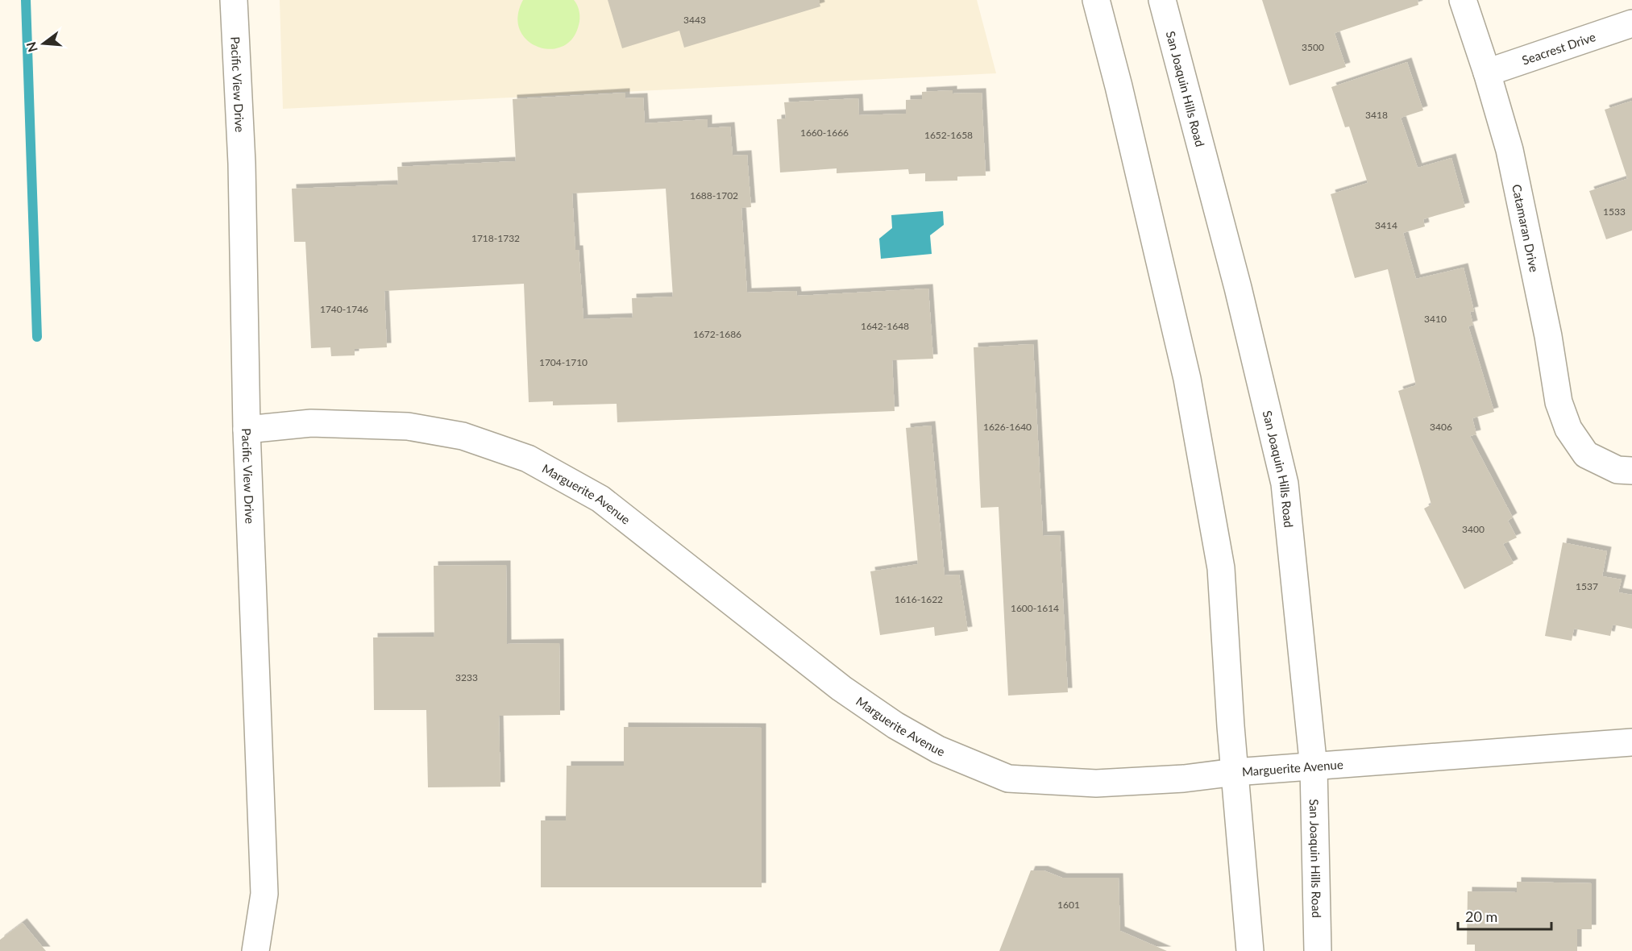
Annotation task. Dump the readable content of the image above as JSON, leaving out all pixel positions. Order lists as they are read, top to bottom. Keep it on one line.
{"streets":{"street":["Seacrest Drive","Pacific View Drive","San Joaquin Hills Road","Catamaran Drive","Marguerite Avenue"]},"crossings":[["Seacrest Drive","Catamaran Drive"],["Pacific View Drive","Marguerite Avenue"],["San Joaquin Hills Road","Marguerite Avenue"]],"house_numbers":["3443","3500","3418","1660-1666","1652-1658","1688-1702","1533","3414","1718-1732","1740-1746","3410","1642-1648","1672-1686","1704-1710","1626-1640","3406","3400","1537","1616-1622","1600-1614","3233","1601"],"scale_bar":"20 m","north":"left"}
